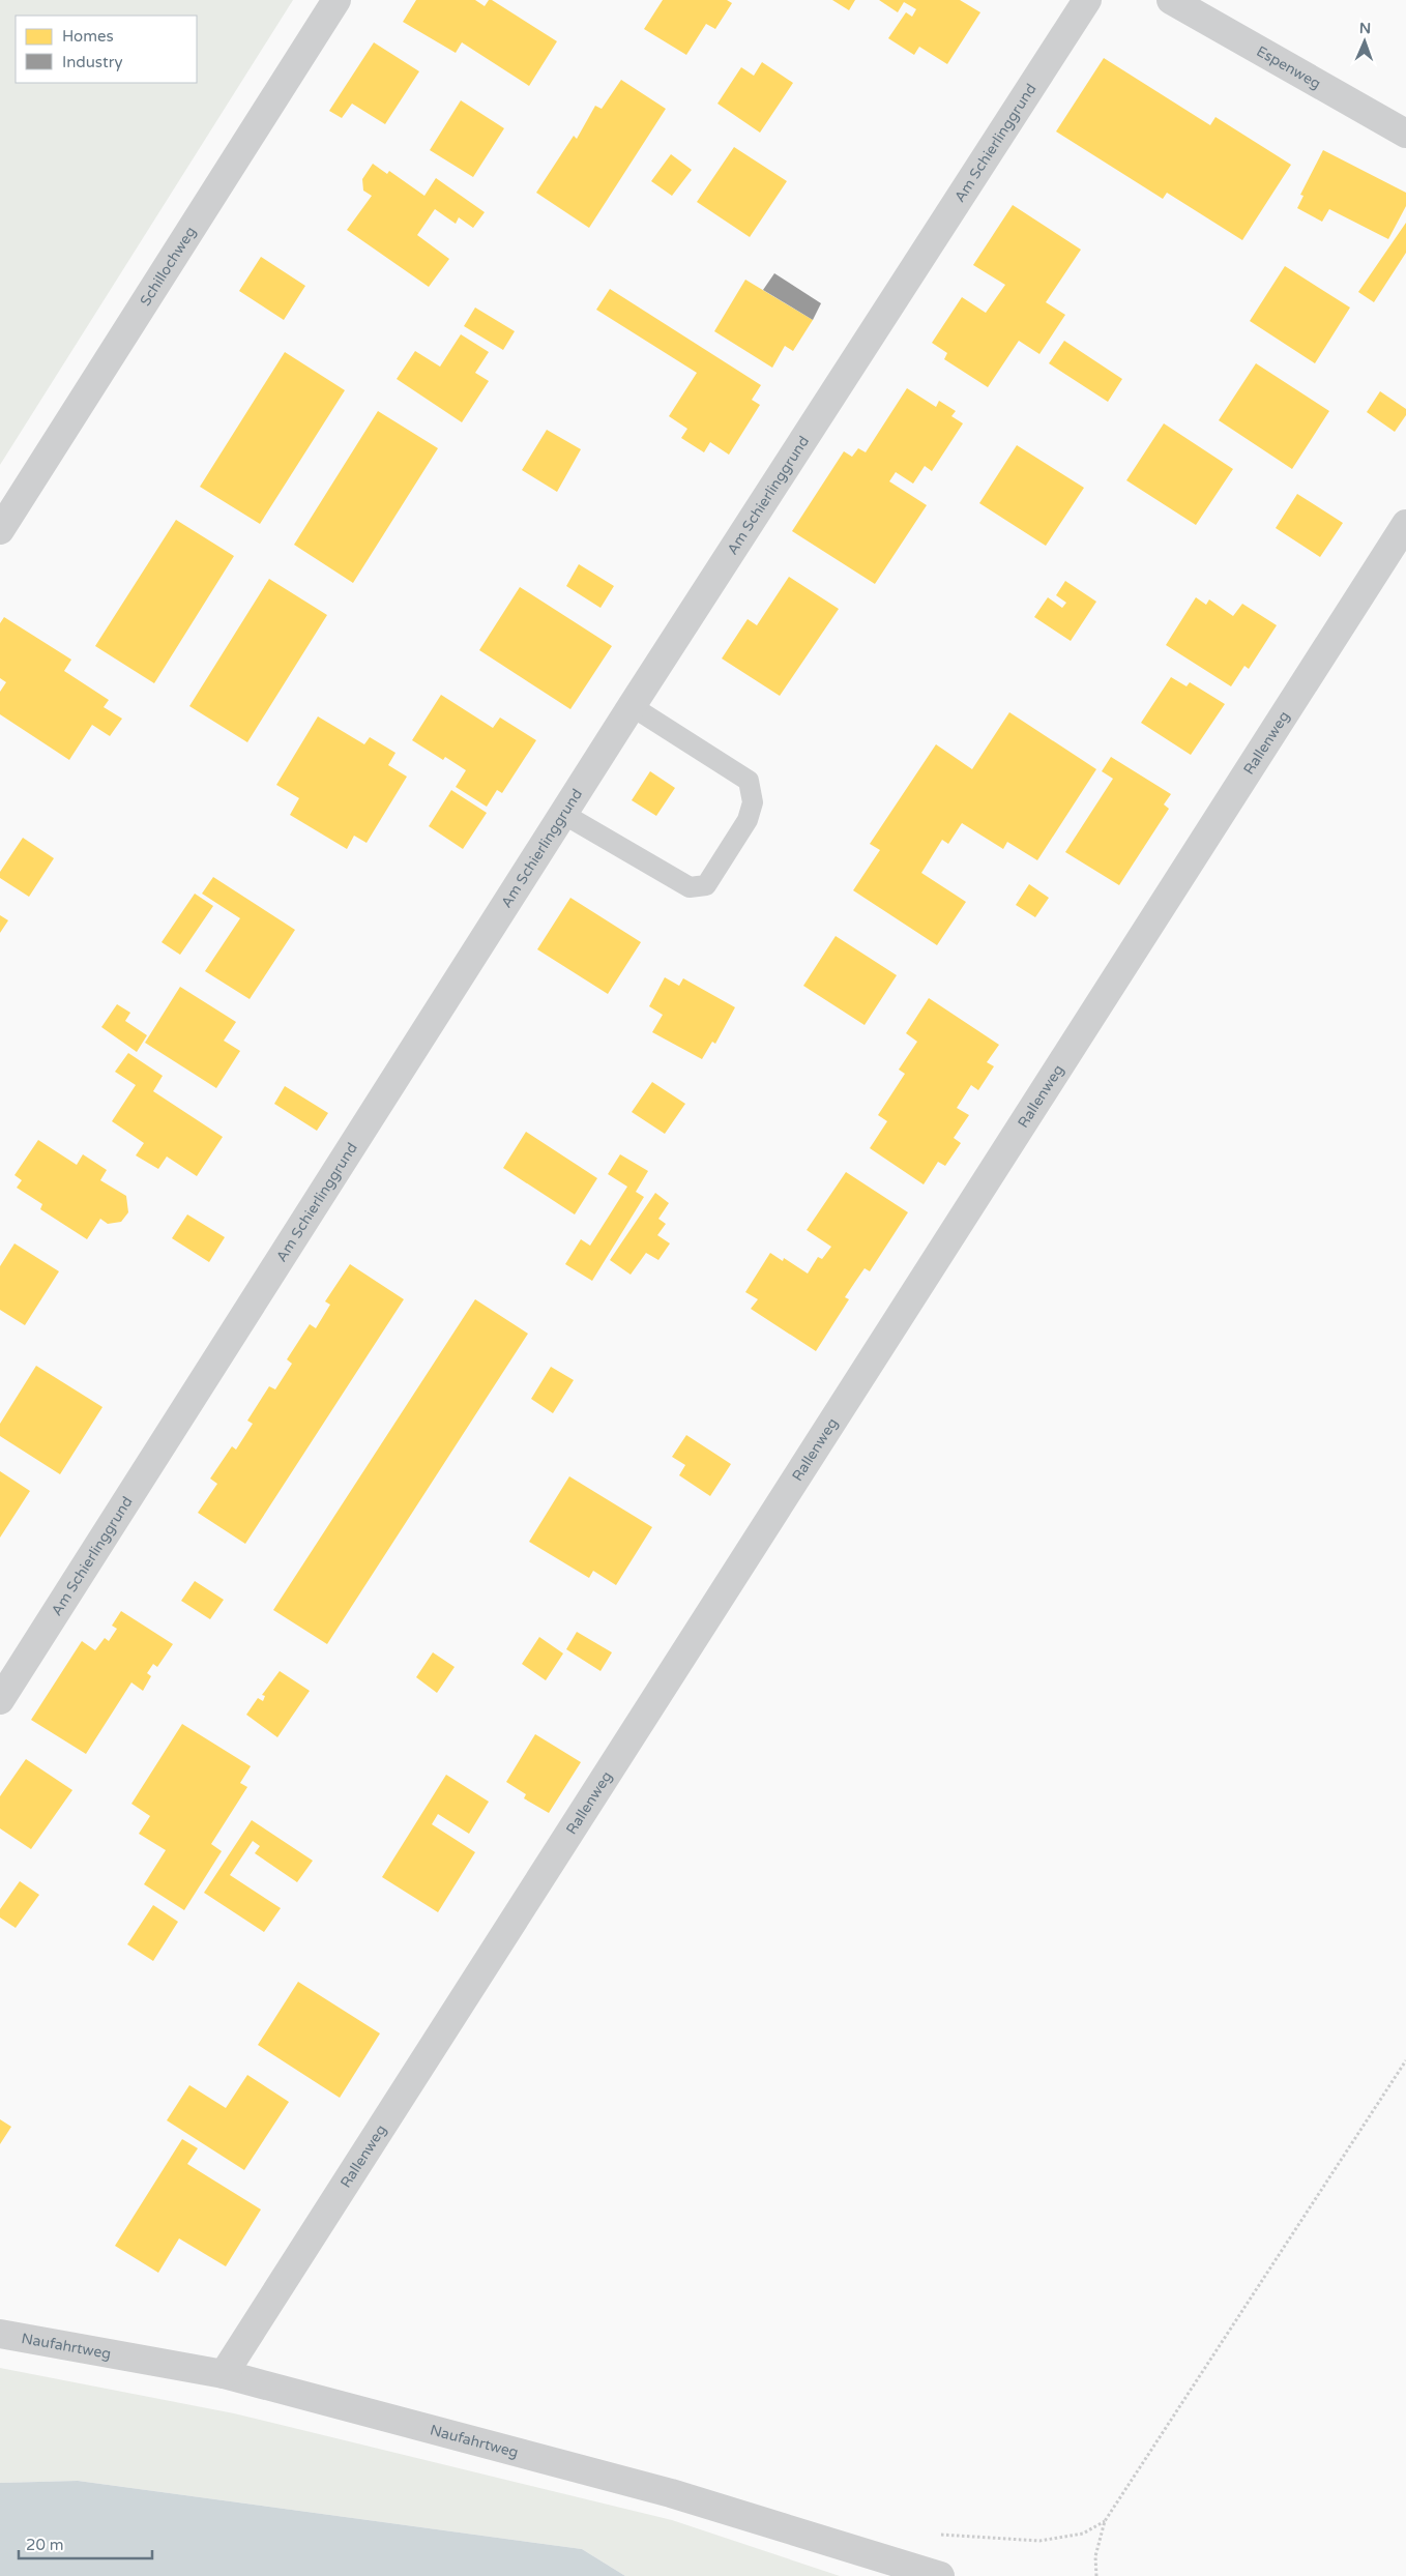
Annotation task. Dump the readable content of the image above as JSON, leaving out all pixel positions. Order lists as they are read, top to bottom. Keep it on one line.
{"streets":{"street":["Espenweg","Am Schierlinggrund","Schillochweg","Rallenweg","Naufahrtweg"]},"crossings":[["Rallenweg","Naufahrtweg"]],"legend":["Homes","Industry"],"scale_bar":"20 m","north":"top"}
